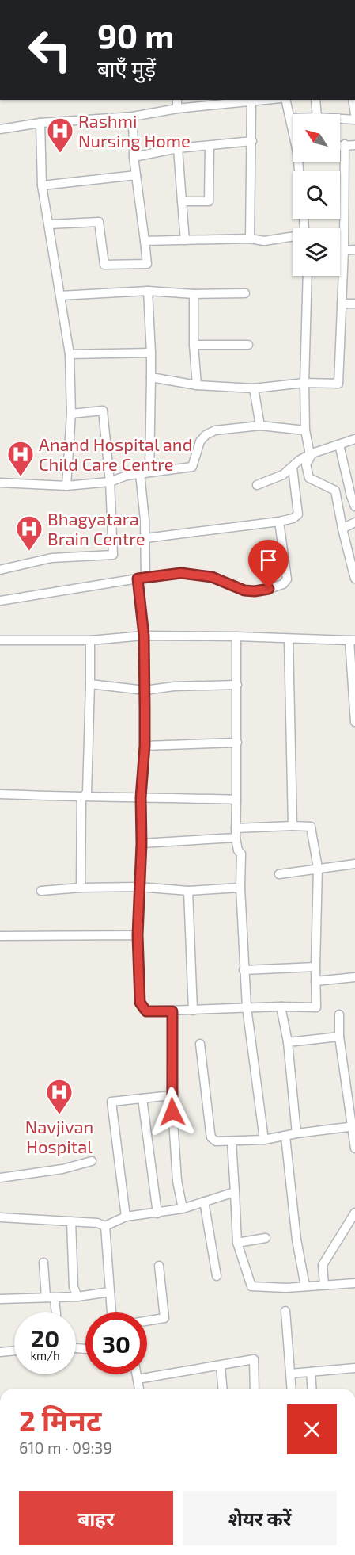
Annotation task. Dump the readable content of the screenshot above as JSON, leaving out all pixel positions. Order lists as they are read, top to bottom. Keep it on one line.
{"places":{"hospital":["Rashmi Nursing Home","Anand Hospital and Child Care Centre","Bhagyatara Brain Centre","Navjivan Hospital"]},"north":"top left","page":{"turn":["90 m","बाएँ मुड़ें"],"speed":"20 km/h","limit":"30","heading":["2 मिनट","610 m · 09:39"],"buttons":["बाहर","शेयर करें"]}}
